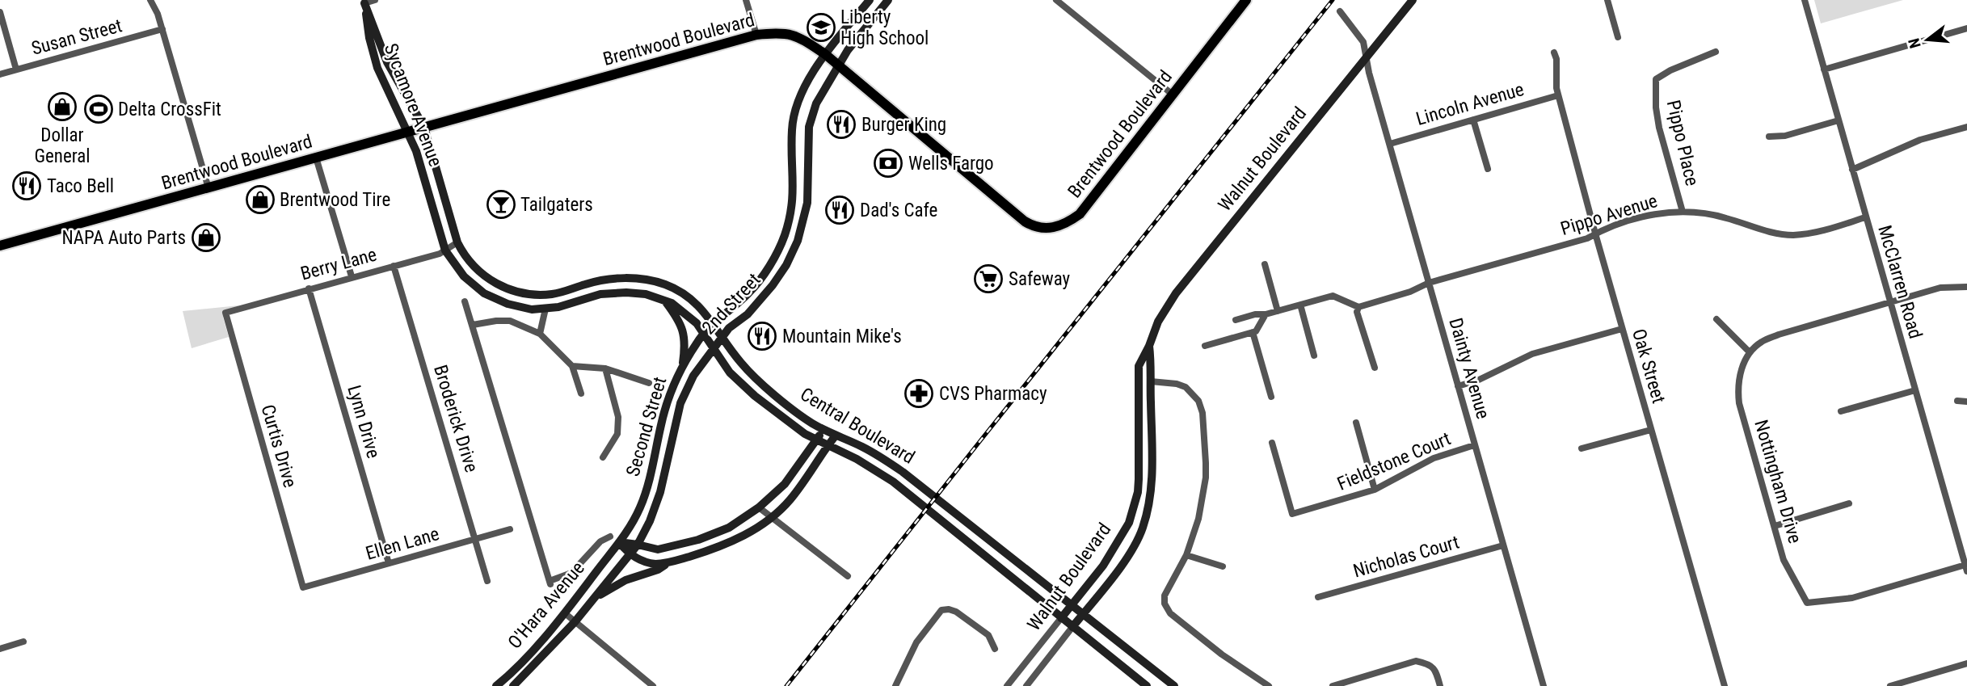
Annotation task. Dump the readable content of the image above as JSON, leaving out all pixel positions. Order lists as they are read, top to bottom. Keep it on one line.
{"streets":{"main road":["Brentwood Boulevard"],"street":["Susan Street","Lincoln Avenue","Sycamore Avenue","Pippo Place","Walnut Boulevard","Pippo Avenue","Berry Lane","McClarren Road","2nd Street","Oak Street","Dainty Avenue","Broderick Drive","Lynn Drive","Central Boulevard","Second Street","Curtis Drive","Fieldstone Court","Nottingham Drive","Ellen Lane","Nicholas Court","O'Hara Avenue"]},"crossings":[["Brentwood Boulevard","Sycamore Avenue"],["Brentwood Boulevard","2nd Street"],["Lincoln Avenue","Oak Street"],["Lincoln Avenue","Dainty Avenue"],["Sycamore Avenue","Berry Lane"],["Sycamore Avenue","Central Boulevard"],["Pippo Place","Pippo Avenue"],["Walnut Boulevard","Dainty Avenue"],["Walnut Boulevard","Central Boulevard"],["Pippo Avenue","McClarren Road"],["Pippo Avenue","Oak Street"],["Pippo Avenue","Dainty Avenue"],["Berry Lane","Broderick Drive"],["Berry Lane","Lynn Drive"],["Berry Lane","Central Boulevard"],["Berry Lane","Curtis Drive"],["McClarren Road","Nottingham Drive"],["2nd Street","Central Boulevard"],["2nd Street","Second Street"],["2nd Street","O'Hara Avenue"],["Dainty Avenue","Fieldstone Court"],["Dainty Avenue","Nicholas Court"],["Broderick Drive","Ellen Lane"],["Lynn Drive","Ellen Lane"],["Central Boulevard","Second Street"],["Second Street","O'Hara Avenue"],["Curtis Drive","Ellen Lane"]],"places":{"school or university":["Liberty High School"],"shop":["Dollar General","Brentwood Tire","NAPA Auto Parts"],"sports":["Delta CrossFit"],"restaurant":["Burger King","Taco Bell","Dad's Cafe","Mountain Mike's"],"bank":["Wells Fargo"],"bar":["Tailgaters"],"supermarket":["Safeway"],"pharmacy":["CVS Pharmacy"]},"north":"left"}
